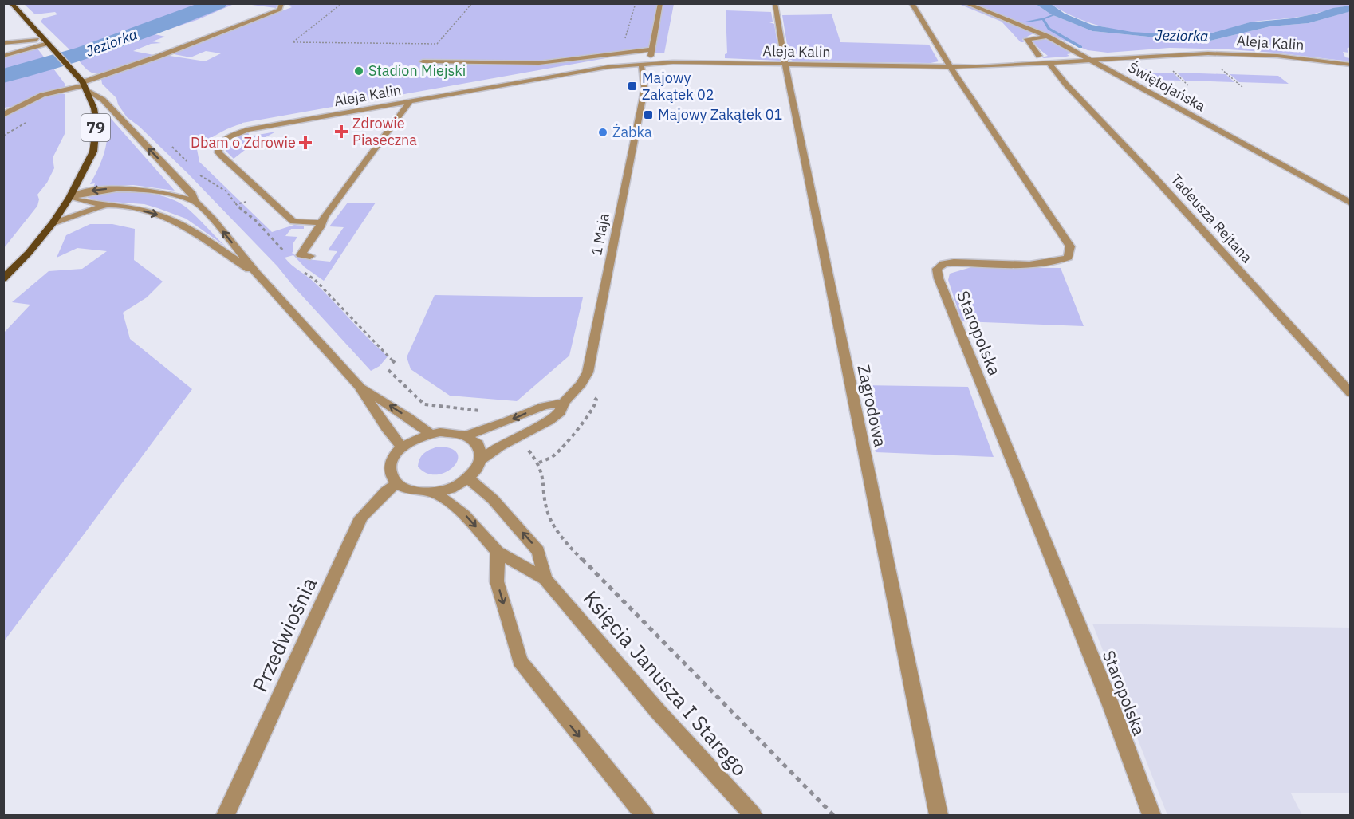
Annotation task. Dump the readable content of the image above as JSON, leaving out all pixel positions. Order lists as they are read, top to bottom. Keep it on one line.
{"streets":{"main road":["79"],"street":["Aleja Kalin","Świętojańska","Tadeusza Rejtana","1 Maja","Staropolska","Zagrodowa","Przedwiośnia","Księcia Janusza I Starego"]},"crossings":[["Aleja Kalin","Świętojańska"],["Aleja Kalin","Tadeusza Rejtana"],["Aleja Kalin","1 Maja"],["Aleja Kalin","Staropolska"],["Aleja Kalin","Zagrodowa"],["1 Maja","Przedwiośnia"],["1 Maja","Księcia Janusza I Starego"],["Przedwiośnia","Księcia Janusza I Starego"]],"water":["Jeziorka"],"places":{"other":["Stadion Miejski","Żabka"],"transit":["Majowy Zakątek 02","Majowy Zakątek 01"],"health":["Zdrowie Piaseczna","Dbam o Zdrowie"]}}
